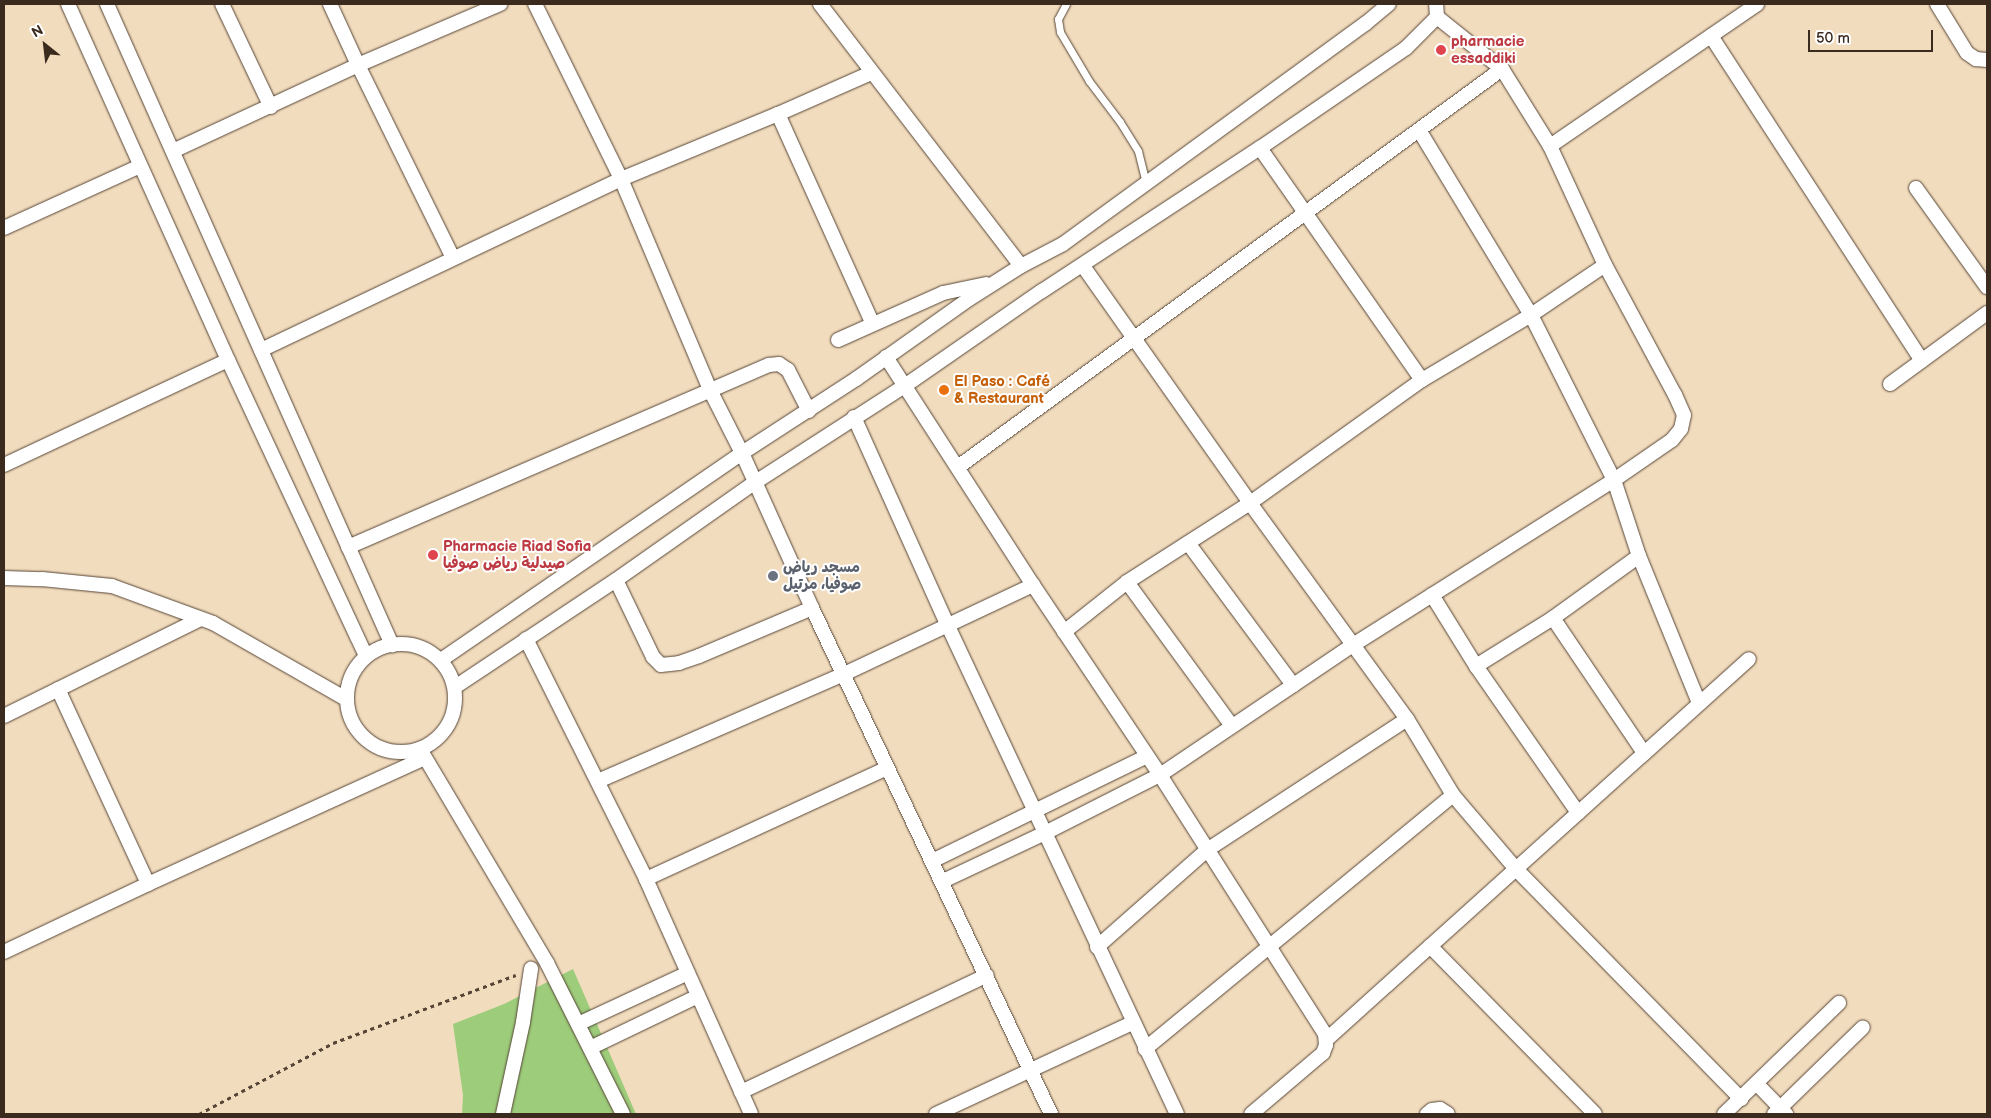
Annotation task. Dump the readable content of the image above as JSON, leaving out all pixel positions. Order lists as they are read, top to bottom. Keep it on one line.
{"places":["pharmacie essaddiki","El Paso : Café & Restaurant","Pharmacie Riad Sofia صيدلية رياض صوفيا","مسجد رياض صوفيا، مرتیل"],"scale_bar":"50 m","north":"top left"}
